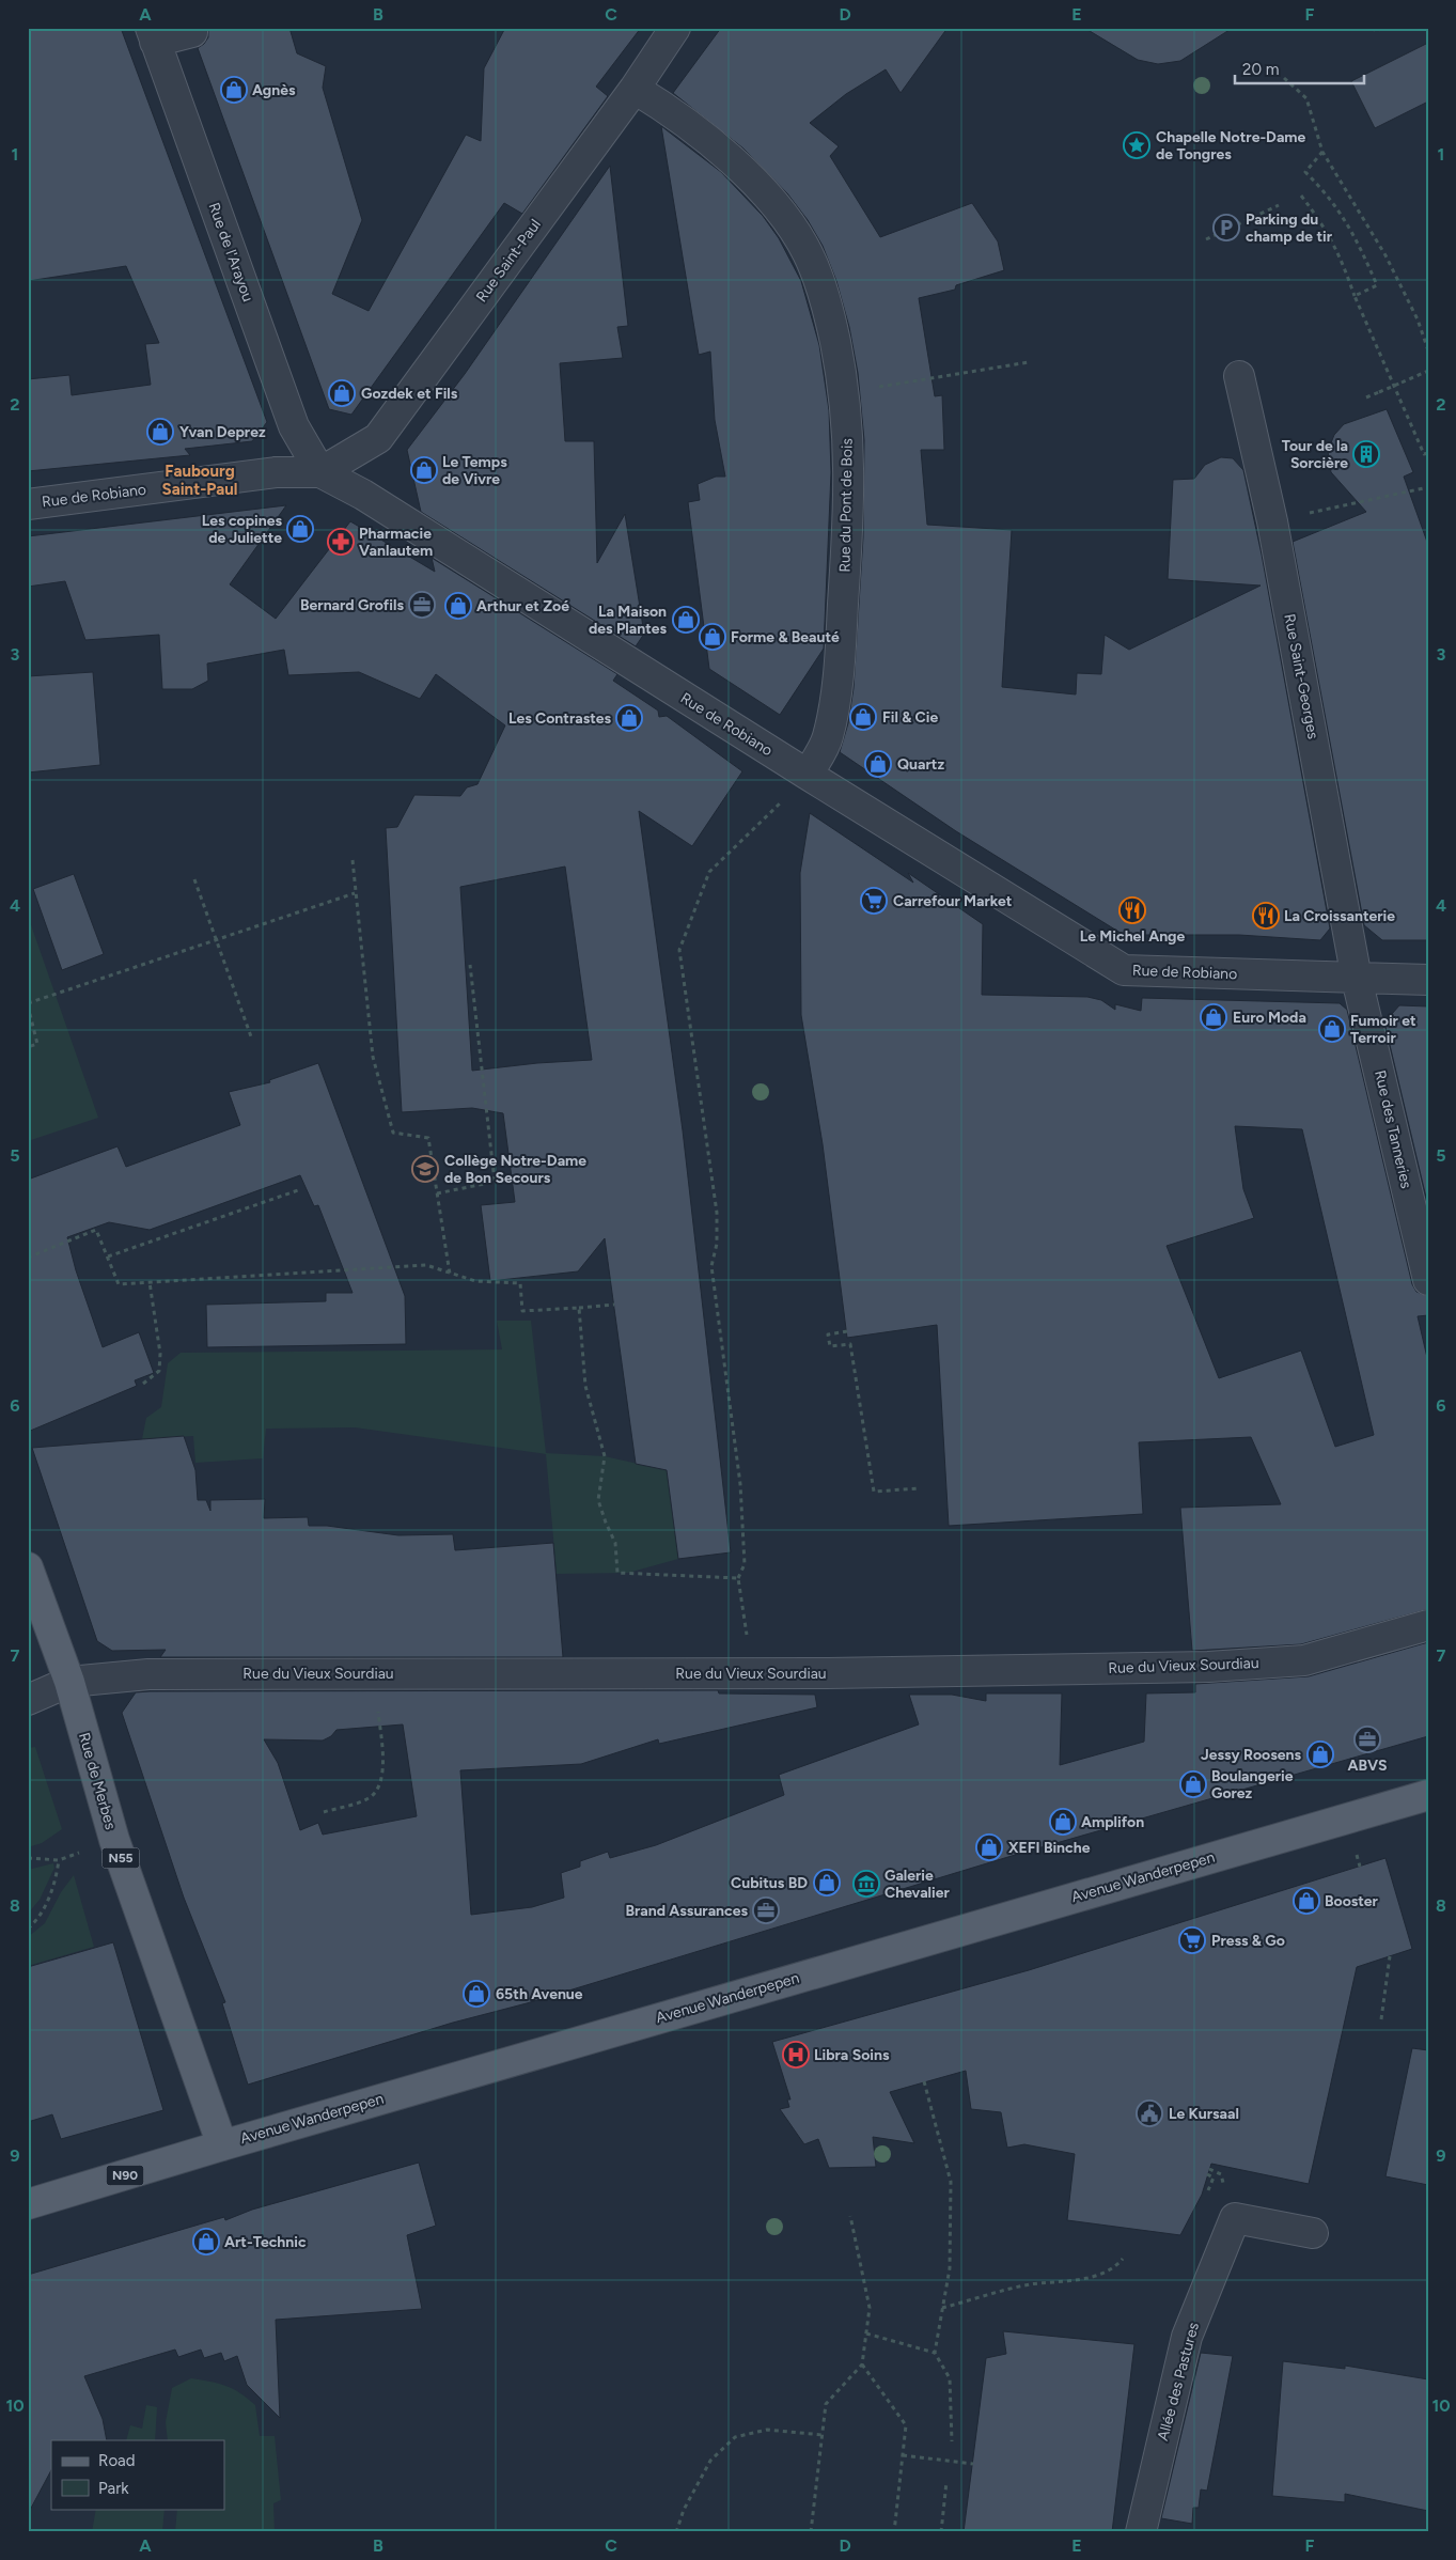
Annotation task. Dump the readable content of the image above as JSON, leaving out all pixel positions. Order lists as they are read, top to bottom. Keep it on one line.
{"streets":{"main road":["Rue de Merbes","N55","Avenue Wanderpepen","N90"],"street":["Rue de l'Arayou","Rue Saint-Paul","Rue de Robiano","Rue du Pont de Bois","Rue Saint-Georges","Rue des Tanneries","Rue du Vieux Sourdiau","Allée des Pastures"]},"crossings":[["Rue de l'Arayou","Rue Saint-Paul"],["Rue de l'Arayou","Rue de Robiano"],["Rue Saint-Paul","Rue de Robiano"],["Rue Saint-Paul","Rue du Pont de Bois"],["Rue de Robiano","Rue du Pont de Bois"],["Rue de Robiano","Rue Saint-Georges"],["Rue de Robiano","Rue des Tanneries"],["Rue Saint-Georges","Rue des Tanneries"],["Rue du Vieux Sourdiau","Rue de Merbes"],["Rue de Merbes","Avenue Wanderpepen"]],"districts":["Faubourg Saint-Paul"],"places":{"shop":["Agnès","Gozdek et Fils","Yvan Deprez","Le Temps de Vivre","Les copines de Juliette","Arthur et Zoé","La Maison des Plantes","Forme & Beauté","Fil & Cie","Les Contrastes","Quartz","Euro Moda","Fumoir et Terroir","Jessy Roosens","Boulangerie Gorez","Amplifon","XEFI Binche","Cubitus BD","Booster","65th Avenue","Art-Technic"],"place":["Chapelle Notre-Dame de Tongres"],"parking":["Parking du champ de tir"],"building":["Tour de la Sorcière"],"pharmacy":["Pharmacie Vanlautem"],"office":["Bernard Grofils","ABVS","Brand Assurances"],"supermarket":["Carrefour Market","Press & Go"],"restaurant":["Le Michel Ange","La Croissanterie"],"school or university":["Collège Notre-Dame de Bon Secours"],"museum":["Galerie Chevalier"],"hospital":["Libra Soins"],"public building":["Le Kursaal"]},"legend":["Road","Park"],"scale_bar":"20 m","grid":{"columns":["A","B","C","D","E","F"],"rows":["1","2","3","4","5","6","7","8","9","10"]}}
